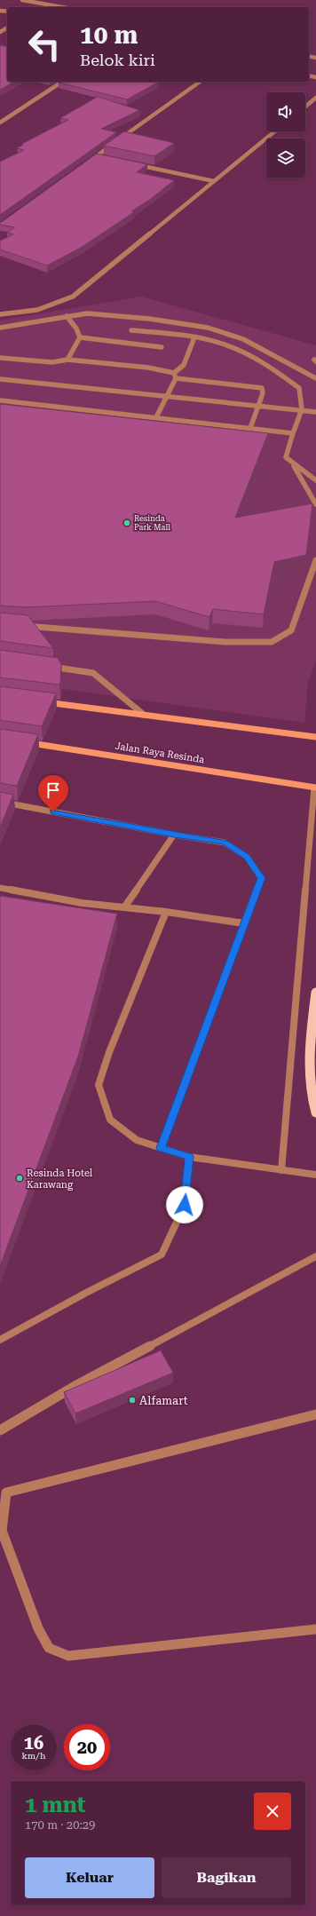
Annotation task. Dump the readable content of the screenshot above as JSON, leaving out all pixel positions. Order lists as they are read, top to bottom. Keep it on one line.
{"streets":{"street":["Jalan Raya Resinda"]},"places":["Resinda Park Mall","Resinda Hotel Karawang","Alfamart"],"page":{"turn":["10 m","Belok kiri"],"speed":"16 km/h","limit":"20","heading":["1 mnt","170 m · 20:29"],"buttons":["Keluar","Bagikan"]}}
